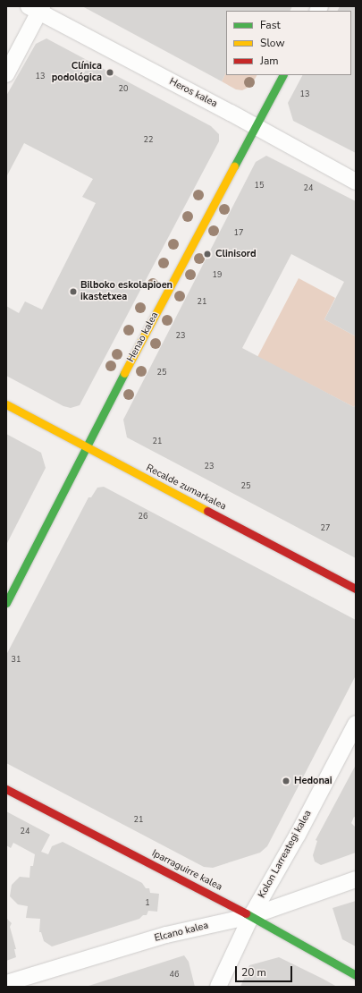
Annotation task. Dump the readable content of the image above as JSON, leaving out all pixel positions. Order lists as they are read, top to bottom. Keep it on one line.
{"streets":{"street":["Heros kalea","Henao kalea","Recalde zumarkalea","Kolon Larreategi kalea","Iparraguirre kalea","Elcano kalea"]},"crossings":[["Heros kalea","Henao kalea"],["Henao kalea","Recalde zumarkalea"],["Kolon Larreategi kalea","Iparraguirre kalea"],["Kolon Larreategi kalea","Elcano kalea"],["Iparraguirre kalea","Elcano kalea"]],"places":["Clínica podológica","Clinisord","Bilboko eskolapioen ikastetxea","Hedonai"],"house_numbers":["13","20","13","22","15","24","17","19","21","23","25","21","23","25","26","27","31","21","24","1","46"],"legend":["Fast","Slow","Jam"],"scale_bar":"20 m"}
